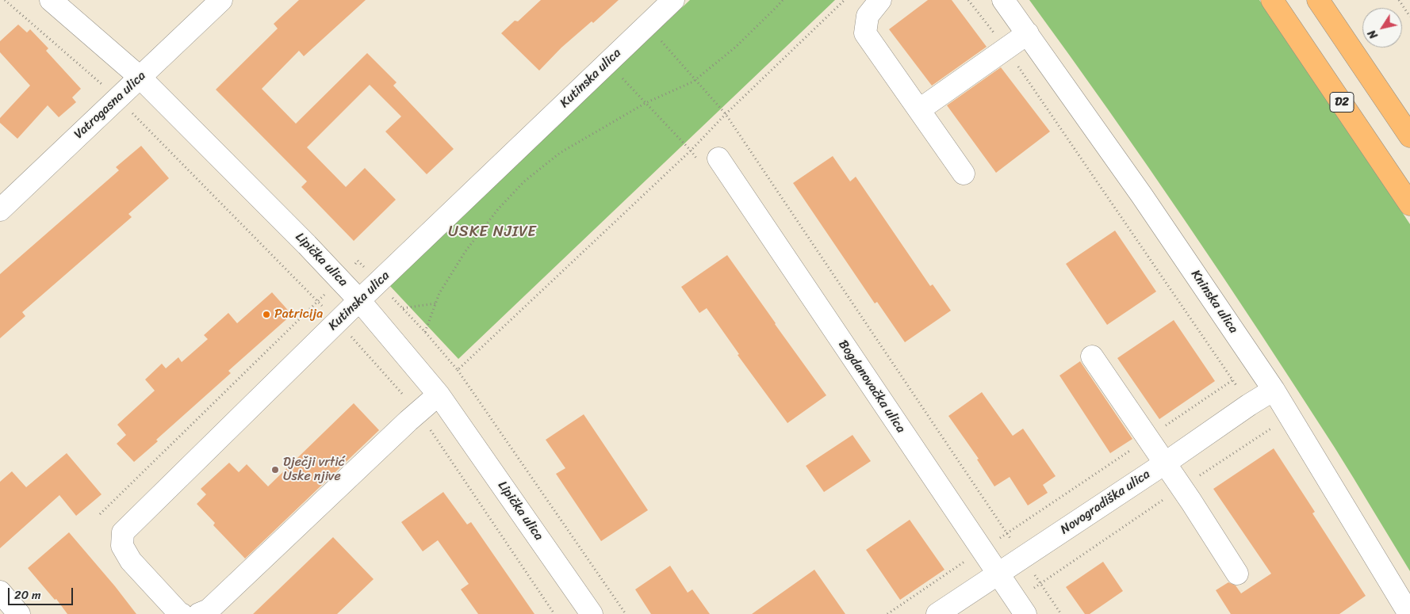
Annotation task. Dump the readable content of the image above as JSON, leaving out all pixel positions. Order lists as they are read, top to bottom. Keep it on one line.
{"streets":{"highway":["D2"],"street":["Kutinska ulica","Vatrogasna ulica","Lipička ulica","Kninska ulica","Bogdanovačka ulica","Novogradiška ulica"]},"crossings":[["Kutinska ulica","Lipička ulica"],["Vatrogasna ulica","Lipička ulica"],["Kninska ulica","Novogradiška ulica"],["Bogdanovačka ulica","Novogradiška ulica"]],"districts":["USKE NJIVE"],"places":["Patricija","Dječji vrtić Uske njive"],"scale_bar":"20 m","north":"bottom left"}
